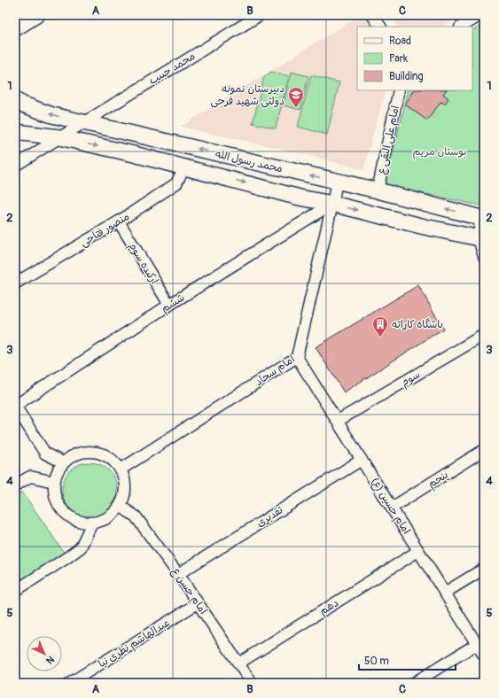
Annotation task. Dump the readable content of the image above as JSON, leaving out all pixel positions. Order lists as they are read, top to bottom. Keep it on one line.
{"streets":{"street":["محمد حبیب","امام علی النقی ع","محمد رسول الله","منصور فتاحی","ارکیده سوم","ششم","امام سجاد","سوم","پنجم","امام حسین (ع)","تقدیری","امام حسن ع","دهم","عبدالهاشم نظری نیا"]},"crossings":[["محمد حبیب","محمد رسول الله"],["امام علی النقی ع","محمد رسول الله"],["محمد رسول الله","منصور فتاحی"],["محمد رسول الله","ششم"],["محمد رسول الله","امام سجاد"],["منصور فتاحی","ارکیده سوم"],["ارکیده سوم","ششم"],["ششم","امام سجاد"],["امام سجاد","امام حسین (ع)"],["امام سجاد","امام حسن ع"],["سوم","امام حسین (ع)"],["پنجم","امام حسین (ع)"],["امام حسین (ع)","تقدیری"],["امام حسین (ع)","دهم"],["تقدیری","امام حسن ع"],["امام حسن ع","دهم"],["امام حسن ع","عبدالهاشم نظری نیا"]],"parks":["بوستان مریم"],"places":{"school or university":["دبیرستان نمونه دولتی شهید فرجی"],"building":["باشگاه کاراته"]},"legend":["Road","Park","Building"],"scale_bar":"50 m","north":"bottom right","grid":{"columns":["A","B","C"],"rows":["1","2","3","4","5"]}}
